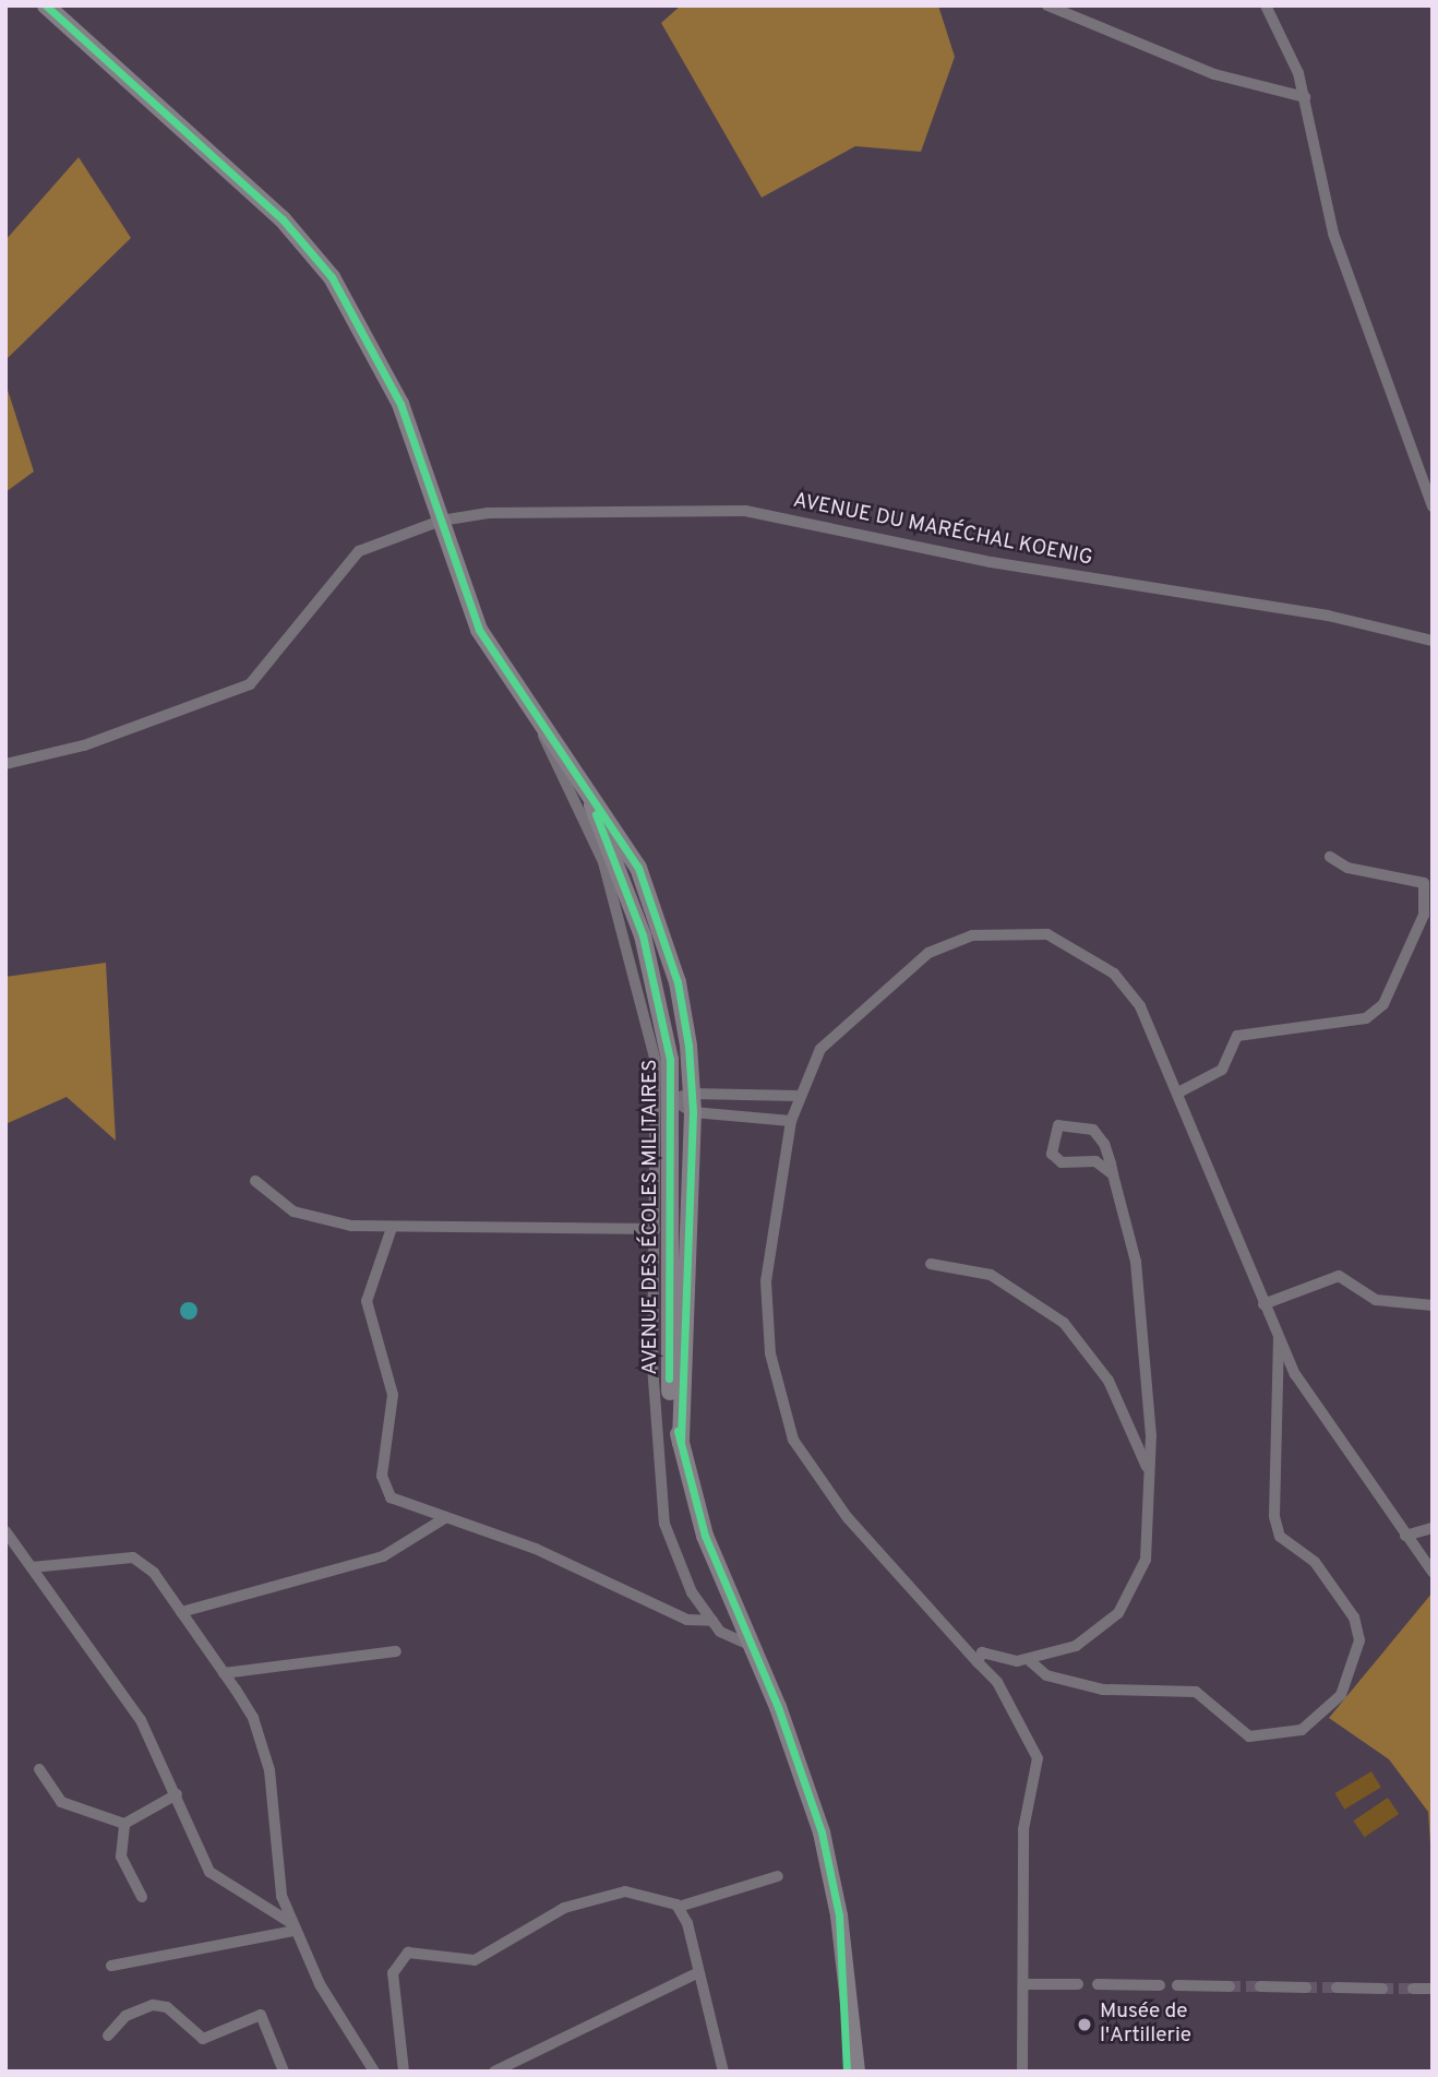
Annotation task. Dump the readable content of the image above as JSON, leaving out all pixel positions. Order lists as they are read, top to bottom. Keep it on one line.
{"streets":{"street":["AVENUE DU MARÉCHAL KOENIG","AVENUE DES ÉCOLES MILITAIRES"]},"crossings":[["AVENUE DU MARÉCHAL KOENIG","AVENUE DES ÉCOLES MILITAIRES"]],"places":["Musée de l'Artillerie"]}
